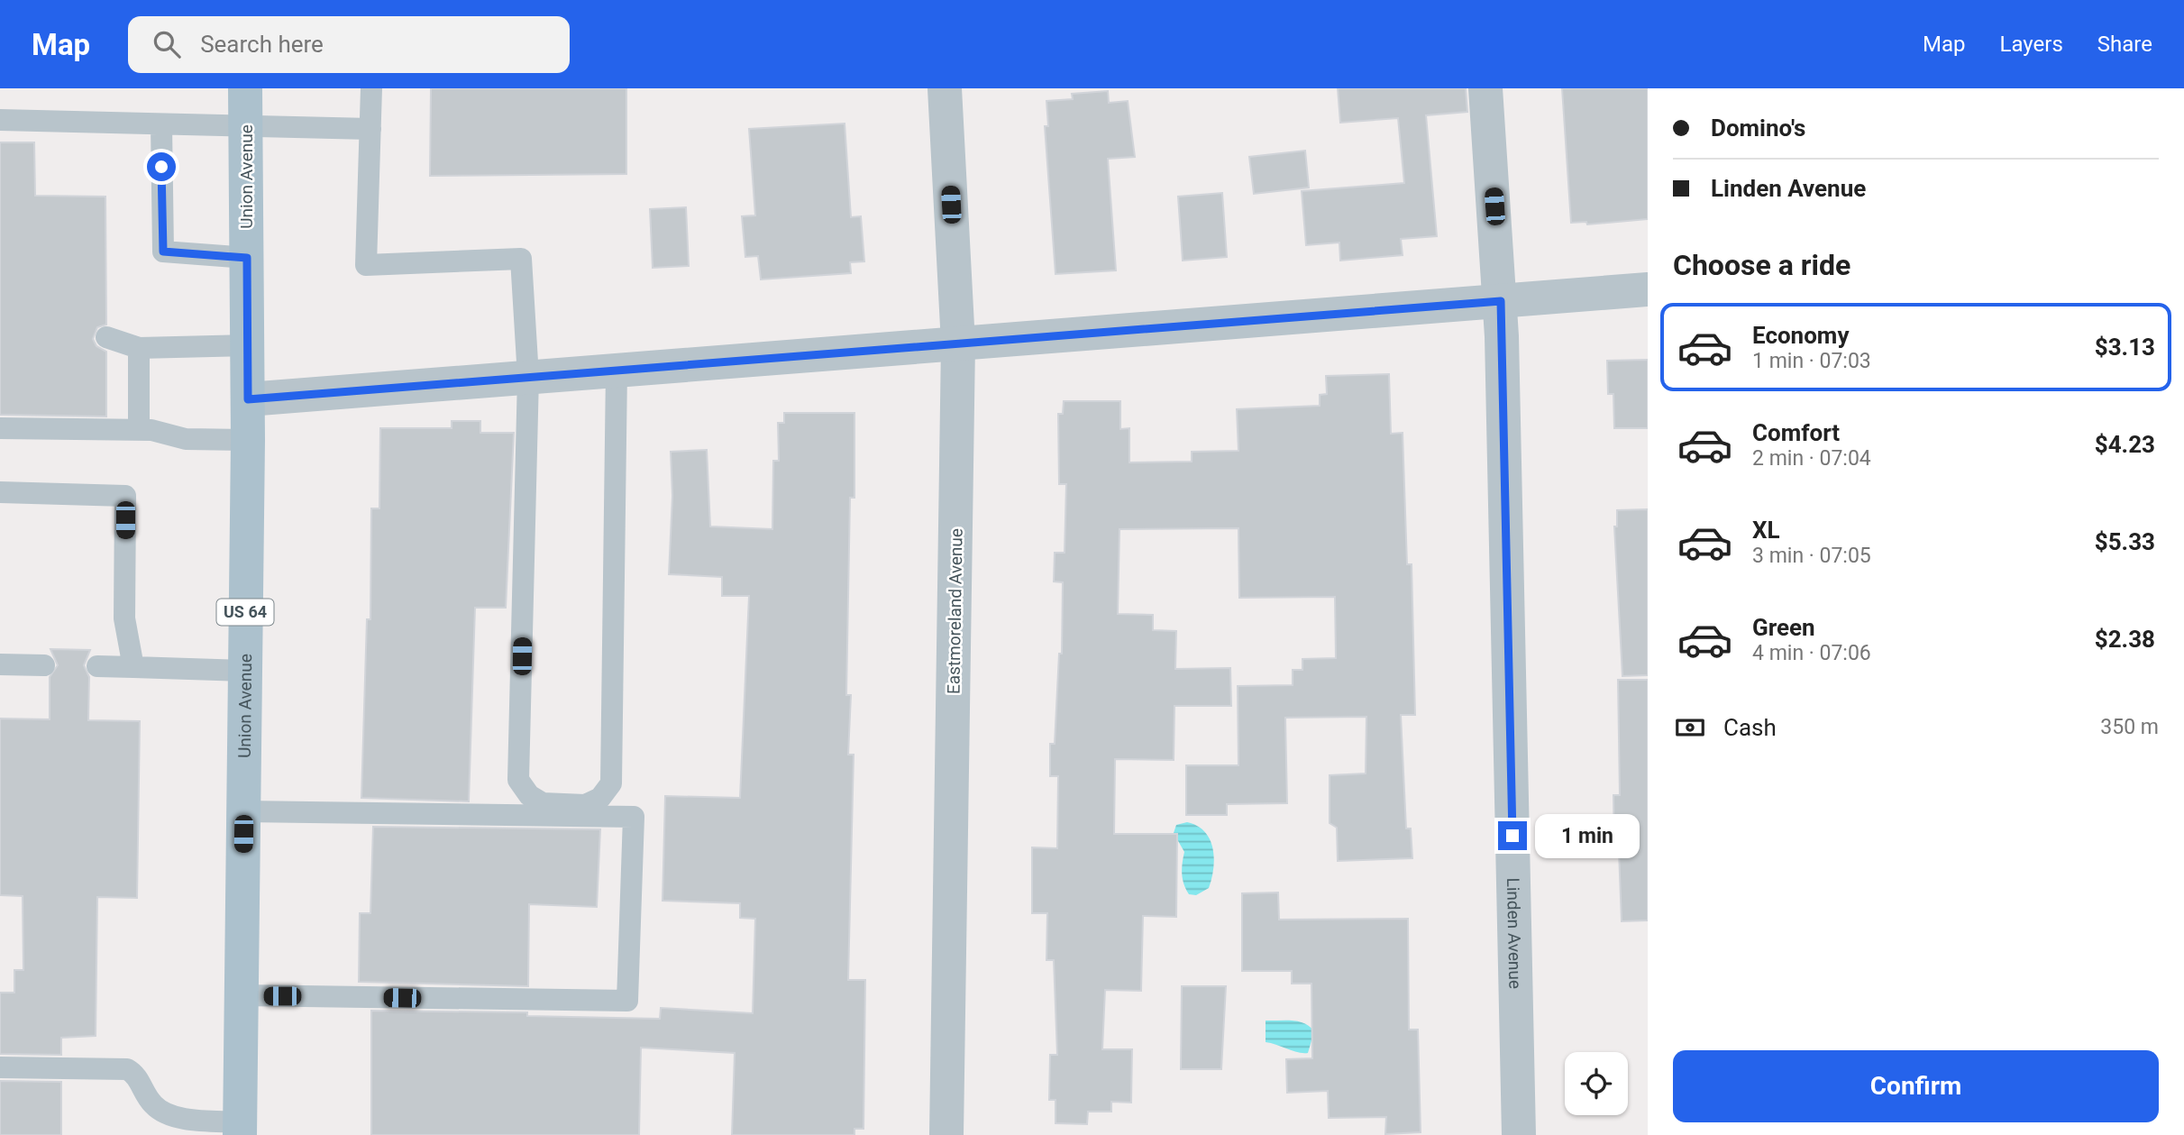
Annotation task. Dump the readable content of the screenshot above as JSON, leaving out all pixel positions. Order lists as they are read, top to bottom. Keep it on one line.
{"streets":{"main road":["Union Avenue","US 64"],"street":["Eastmoreland Avenue","Linden Avenue"]},"page":{"header":"Map","search":"Search here","nav":["Map","Layers","Share"],"banner":["Domino's","Linden Avenue"],"heading":"Choose a ride","list":[{"name":"Economy","note":"1 min · 07:03","value":"$3.13"},{"name":"Comfort","note":"2 min · 07:04","value":"$4.23"},{"name":"XL","note":"3 min · 07:05","value":"$5.33"},{"name":"Green","note":"4 min · 07:06","value":"$2.38"}],"pay":["Cash","350 m"],"bubble":"1 min","buttons":"Confirm"}}
